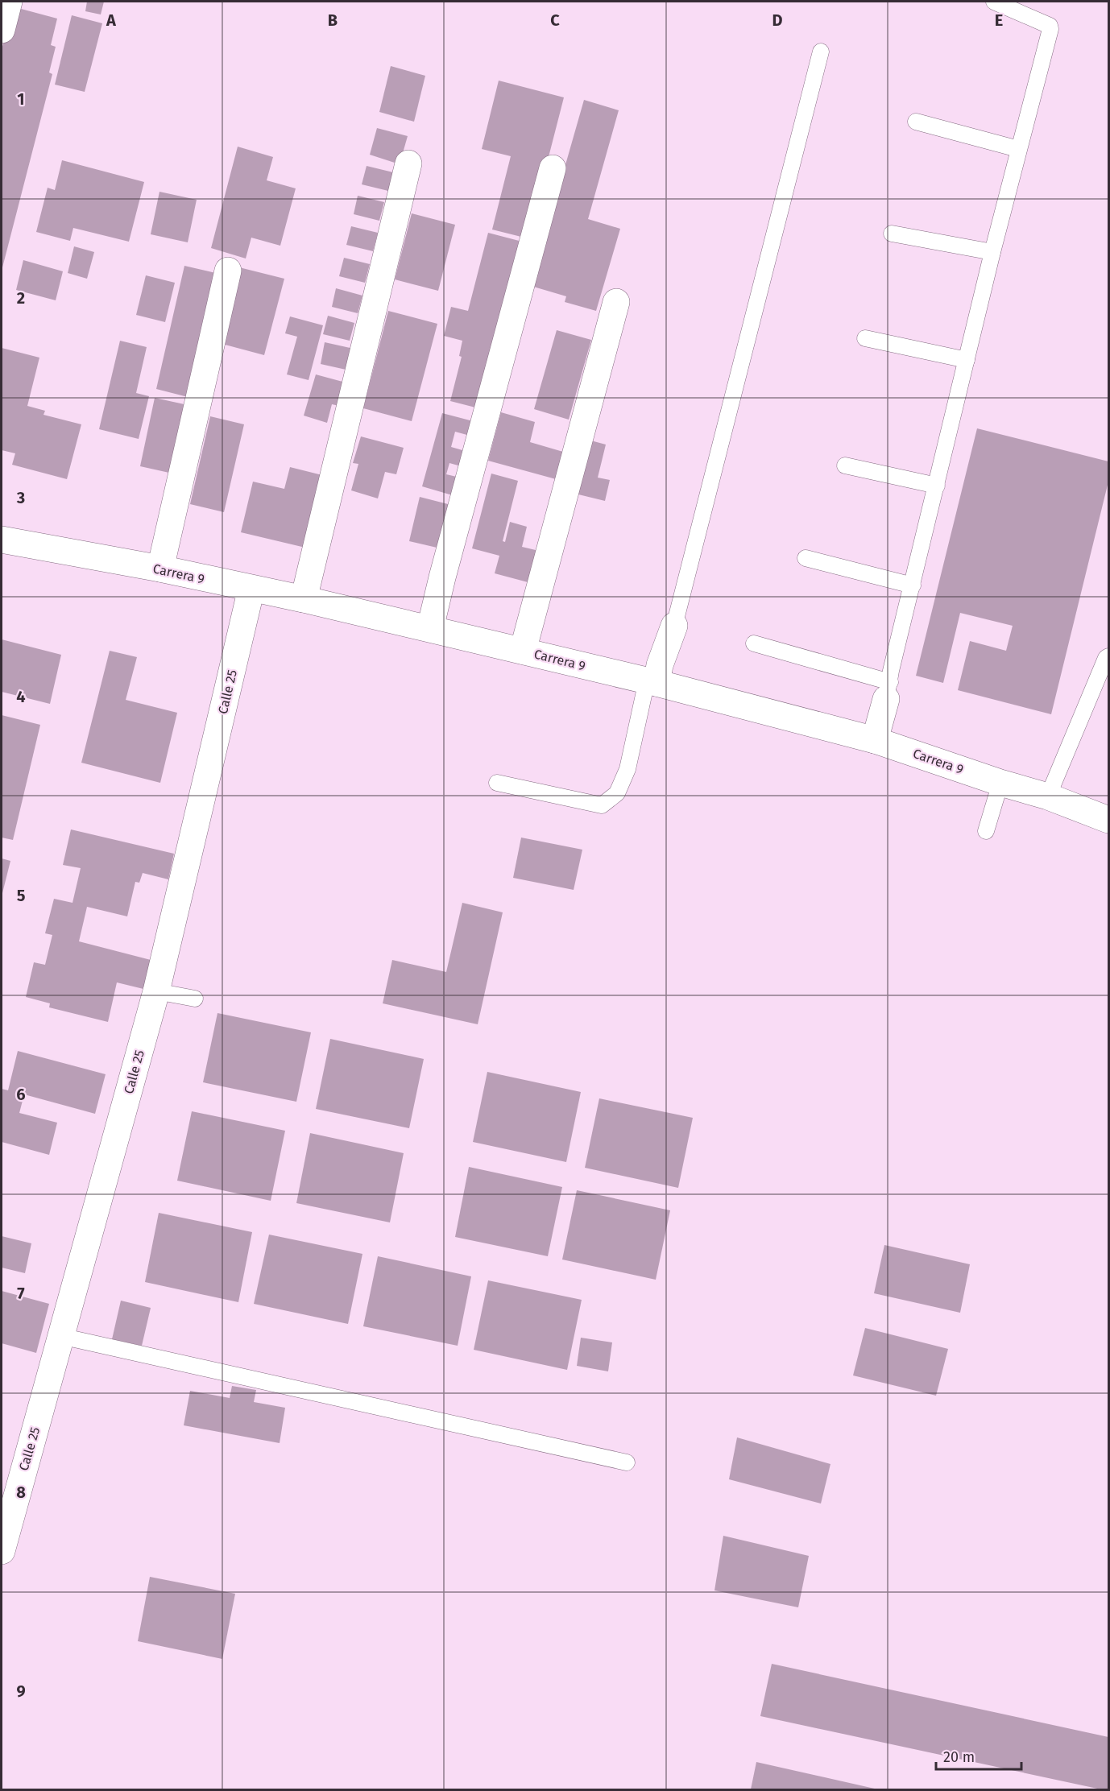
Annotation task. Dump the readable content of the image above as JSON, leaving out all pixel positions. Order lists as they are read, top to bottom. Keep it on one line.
{"streets":{"street":["Carrera 9","Calle 25"]},"crossings":[["Carrera 9","Calle 25"]],"scale_bar":"20 m","grid":{"columns":["A","B","C","D","E"],"rows":["1","2","3","4","5","6","7","8","9"]}}
